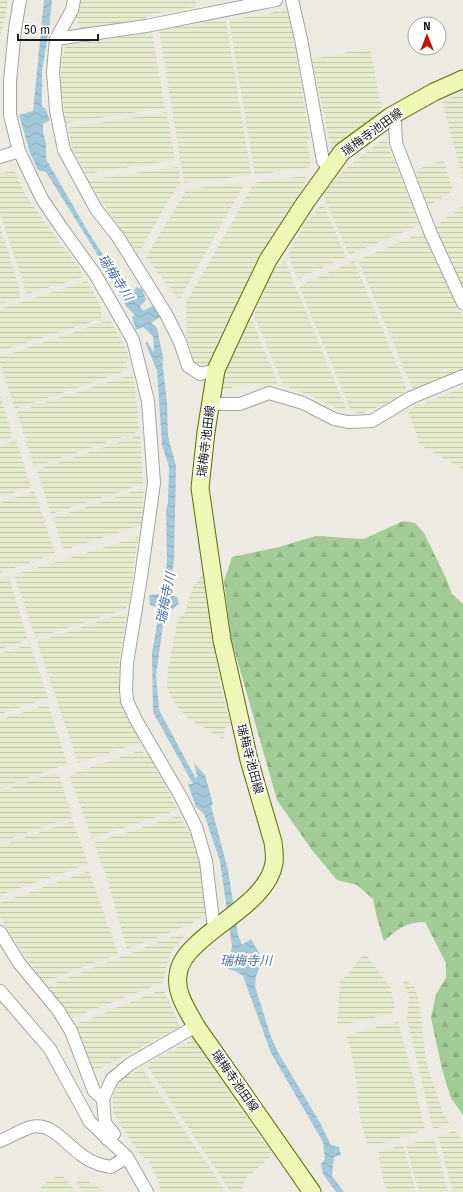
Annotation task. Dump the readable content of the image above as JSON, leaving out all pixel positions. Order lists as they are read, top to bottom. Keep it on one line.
{"streets":{"main road":["瑞梅寺池田線"]},"water":["瑞梅寺川"],"scale_bar":"50 m","north":"top"}
